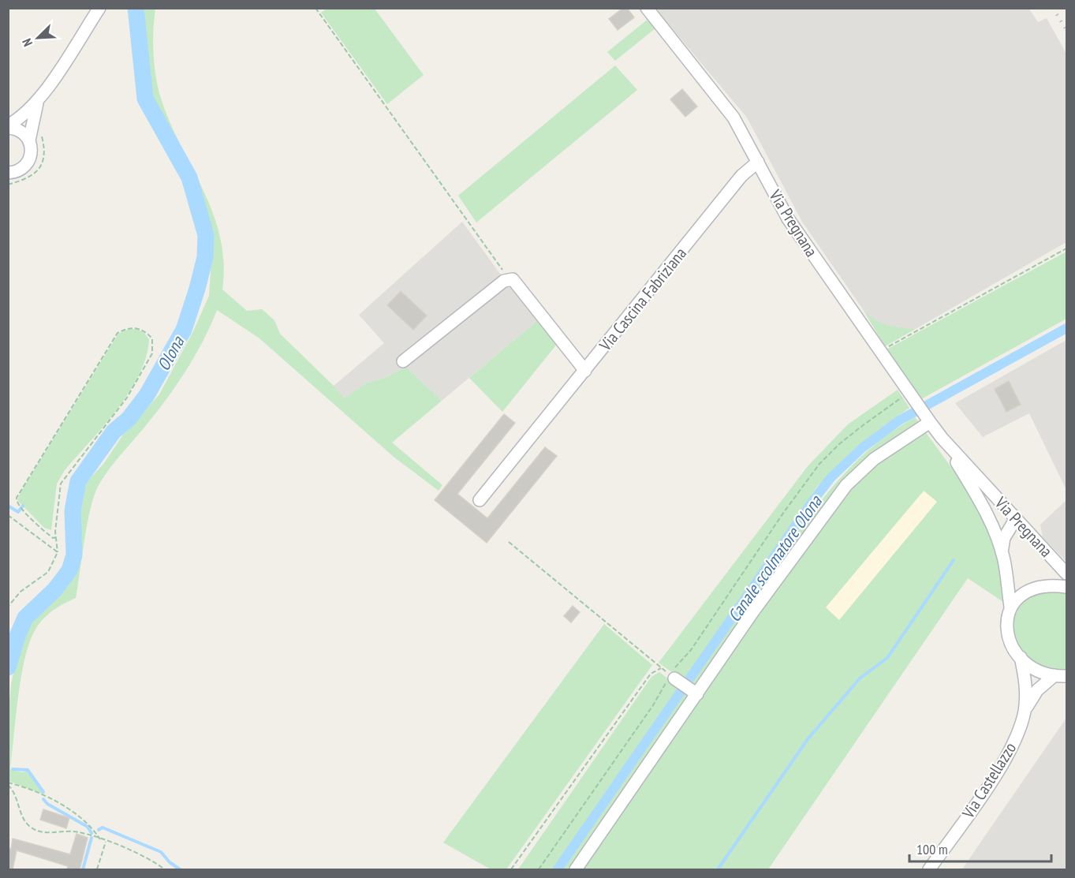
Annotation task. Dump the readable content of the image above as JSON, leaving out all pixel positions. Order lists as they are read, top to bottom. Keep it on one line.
{"streets":{"street":["Via Pregnana","Via Cascina Fabriziana","Via Castellazzo"]},"crossings":[["Via Pregnana","Via Cascina Fabriziana"],["Via Pregnana","Via Castellazzo"]],"water":["Olona","Canale scolmatore Olona"],"scale_bar":"100 m","north":"bottom left"}
